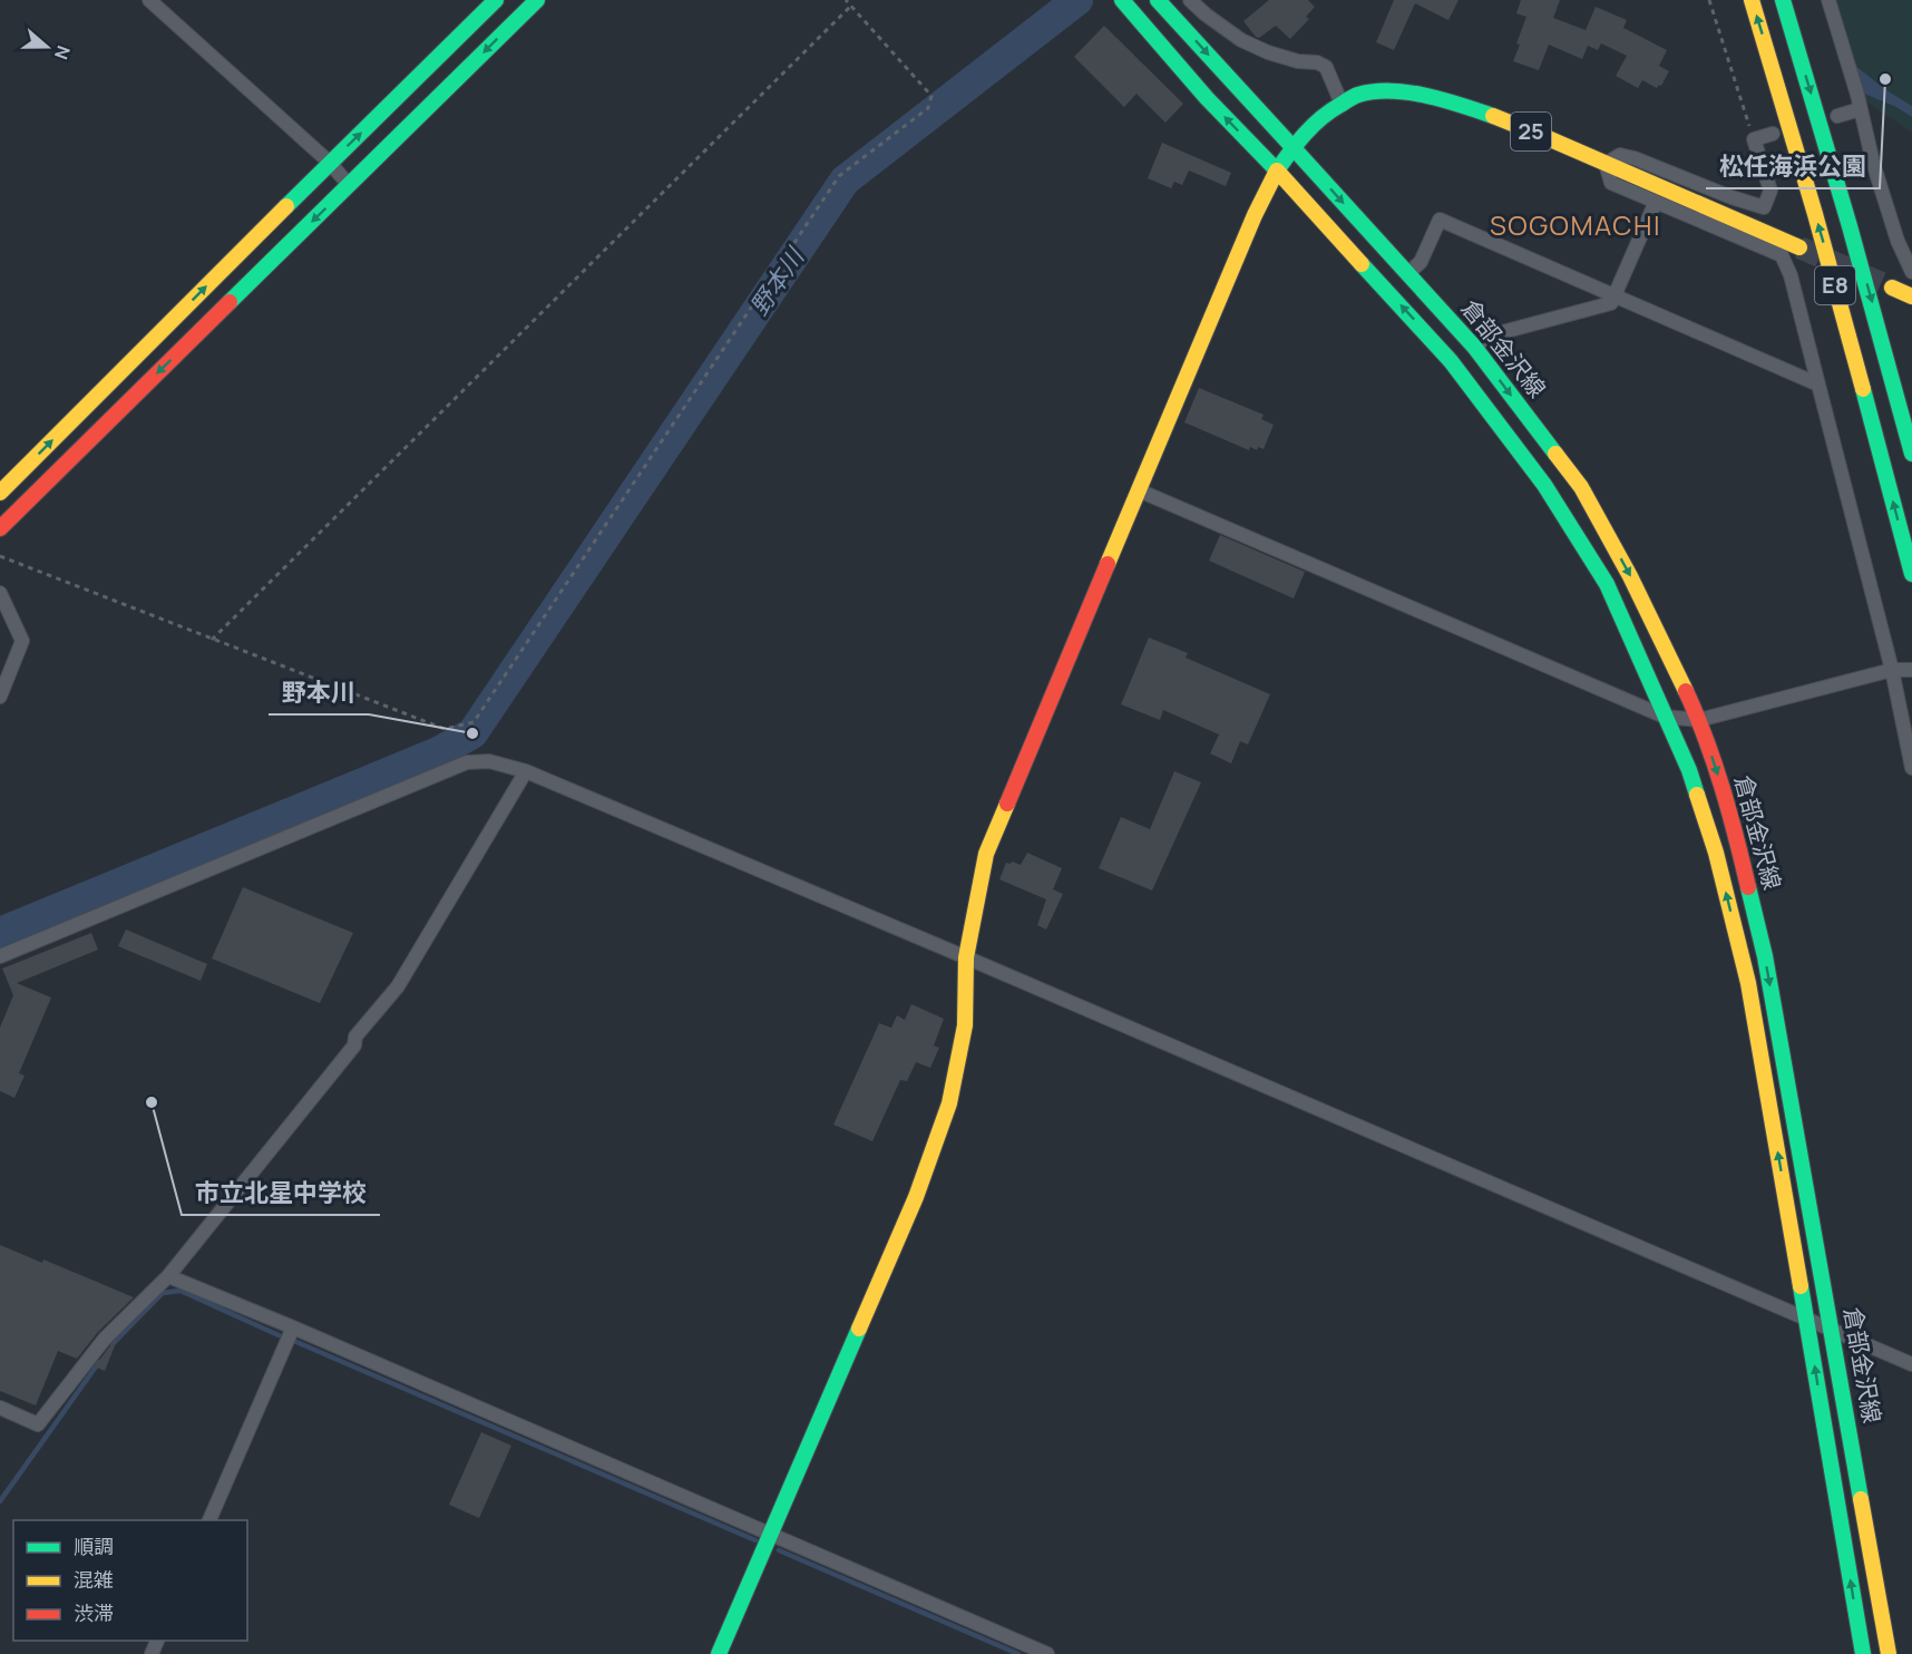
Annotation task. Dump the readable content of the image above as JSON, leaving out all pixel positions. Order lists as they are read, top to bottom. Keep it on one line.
{"streets":{"main road":["25","E8","倉部金沢線"]},"crossings":[["25","倉部金沢線"]],"districts":["SOGOMACHI"],"water":["野本川"],"places":["松任海浜公園","野本川","市立北星中学校"],"legend":["順調","混雑","渋滞"],"north":"right"}
